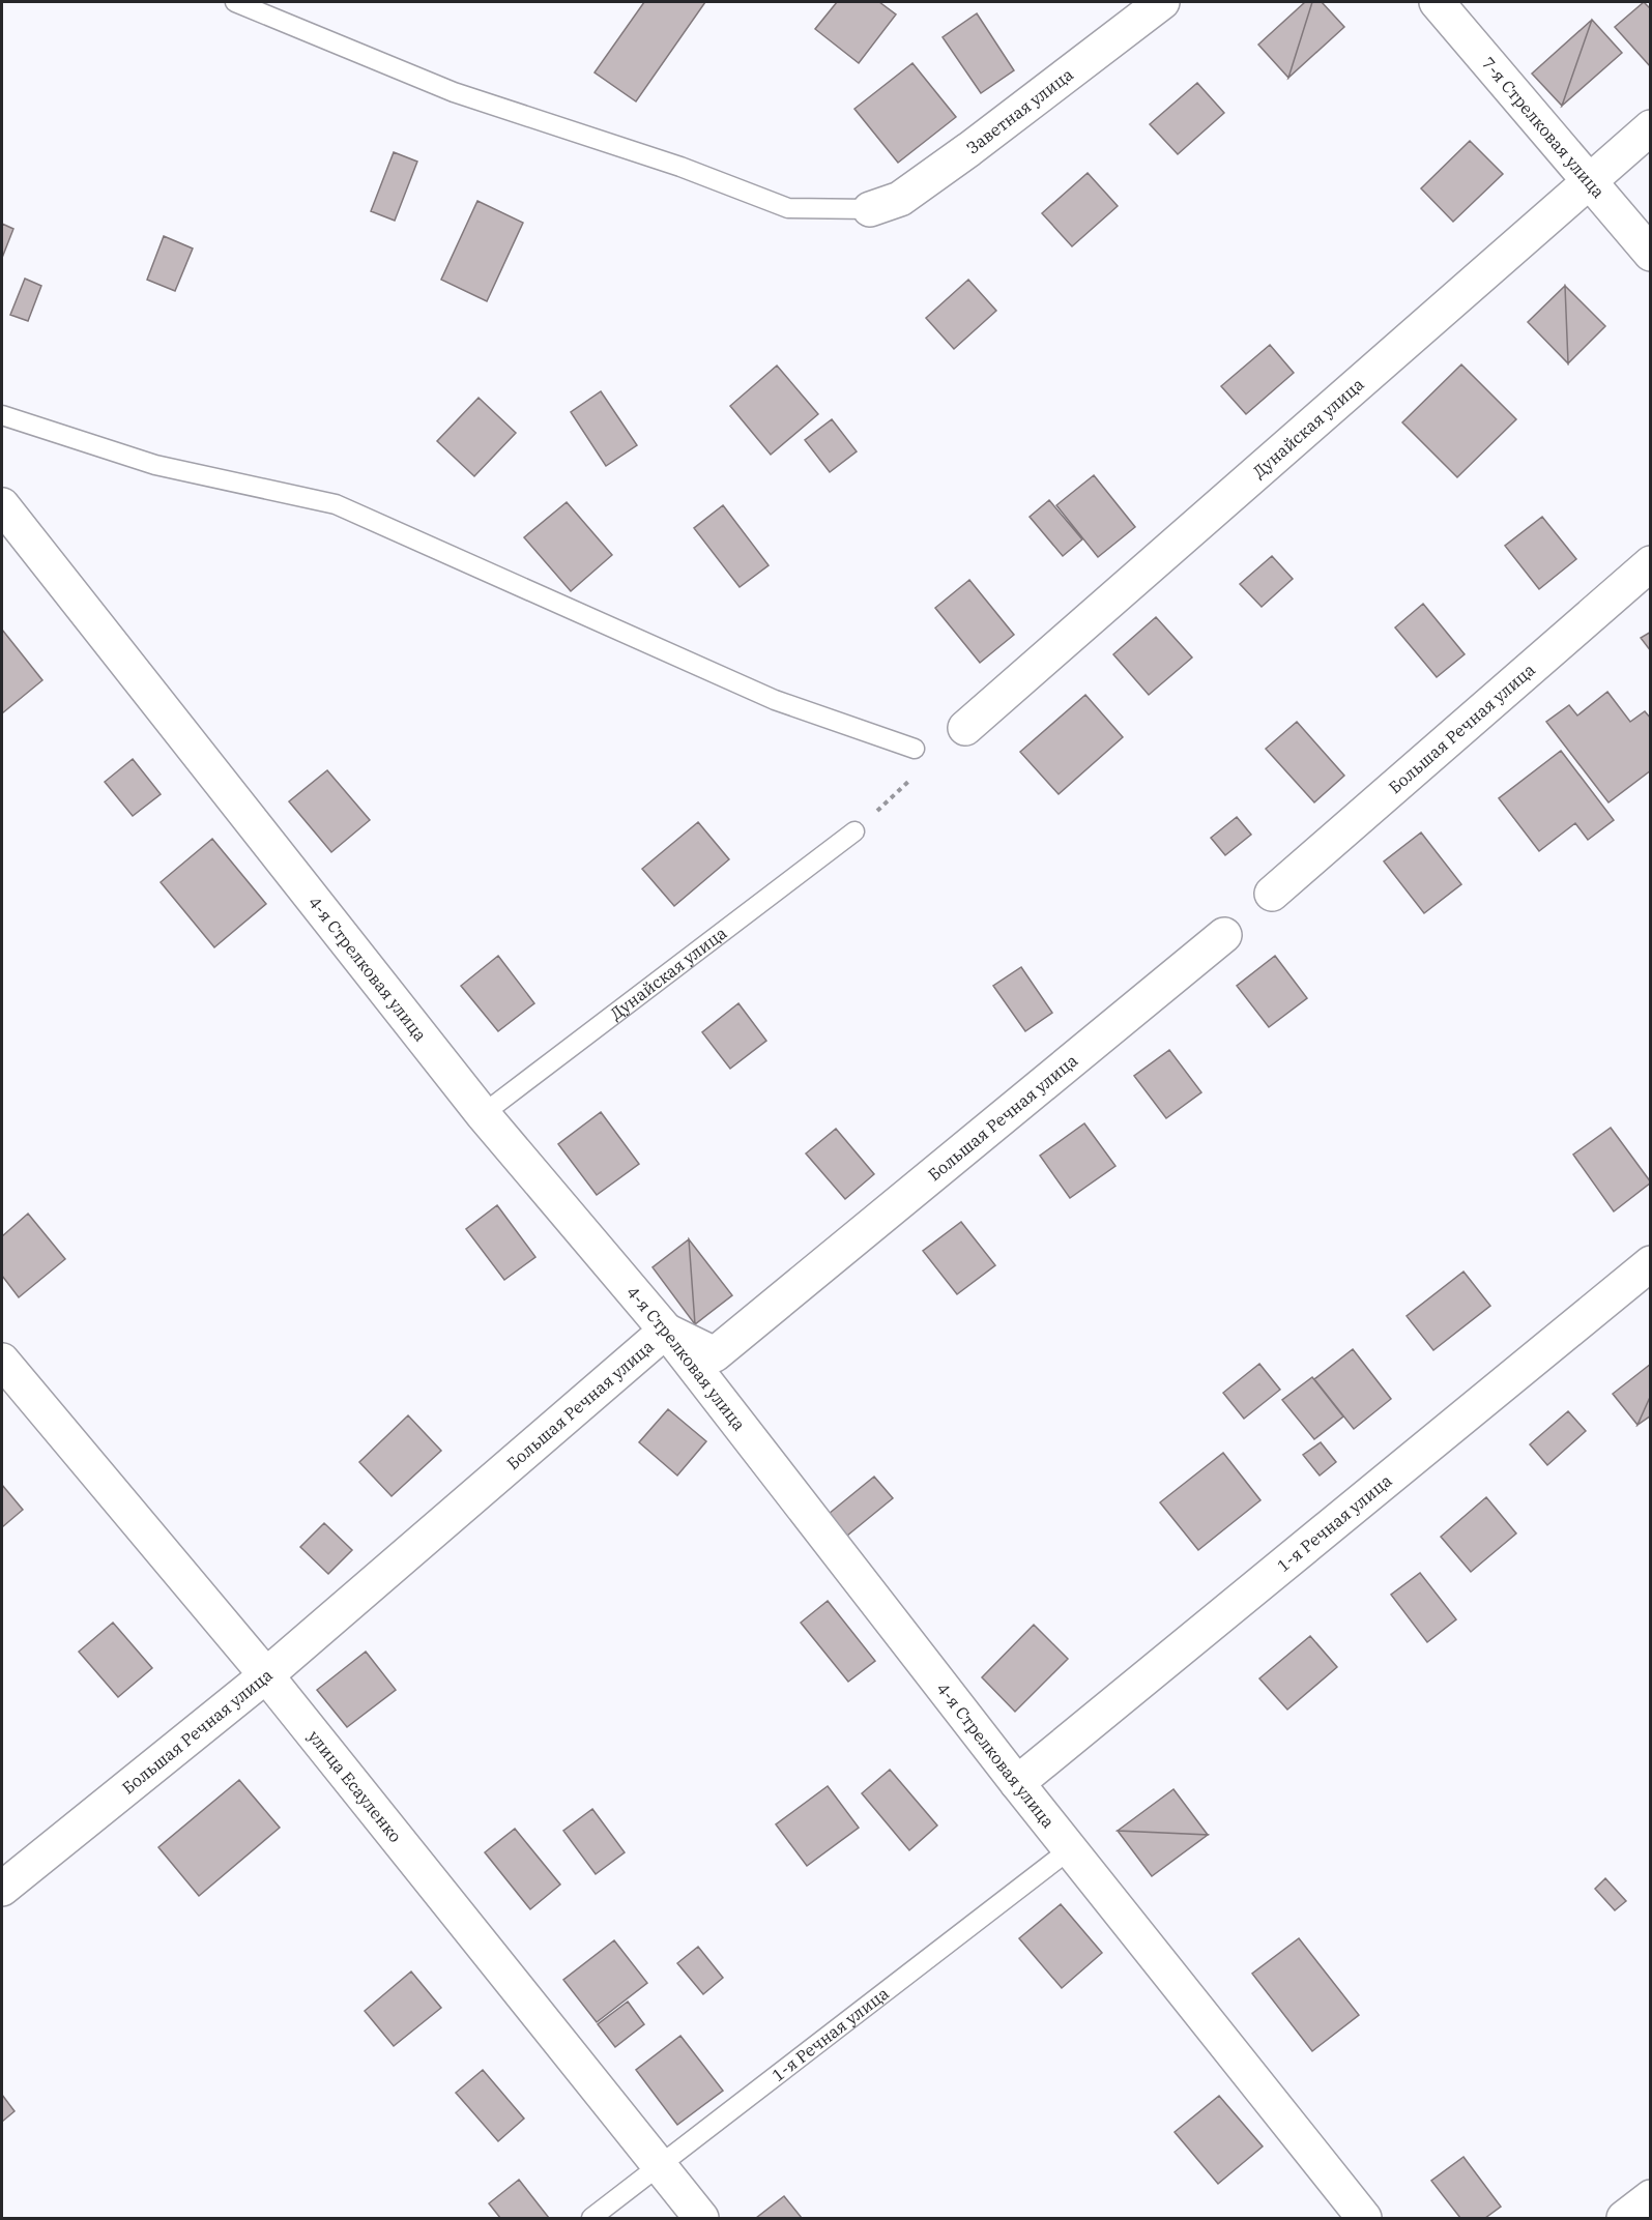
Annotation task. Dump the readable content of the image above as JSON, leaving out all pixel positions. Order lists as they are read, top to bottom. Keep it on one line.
{"streets":{"street":["Заветная улица","7-я Стрелковая улица","Дунайская улица","Большая Речная улица","4-я Стрелковая улица","1-я Речная улица","улица Есауленко"]},"crossings":[["7-я Стрелковая улица","Дунайская улица"],["Дунайская улица","4-я Стрелковая улица"],["Большая Речная улица","4-я Стрелковая улица"],["Большая Речная улица","улица Есауленко"],["4-я Стрелковая улица","1-я Речная улица"],["1-я Речная улица","улица Есауленко"]]}
